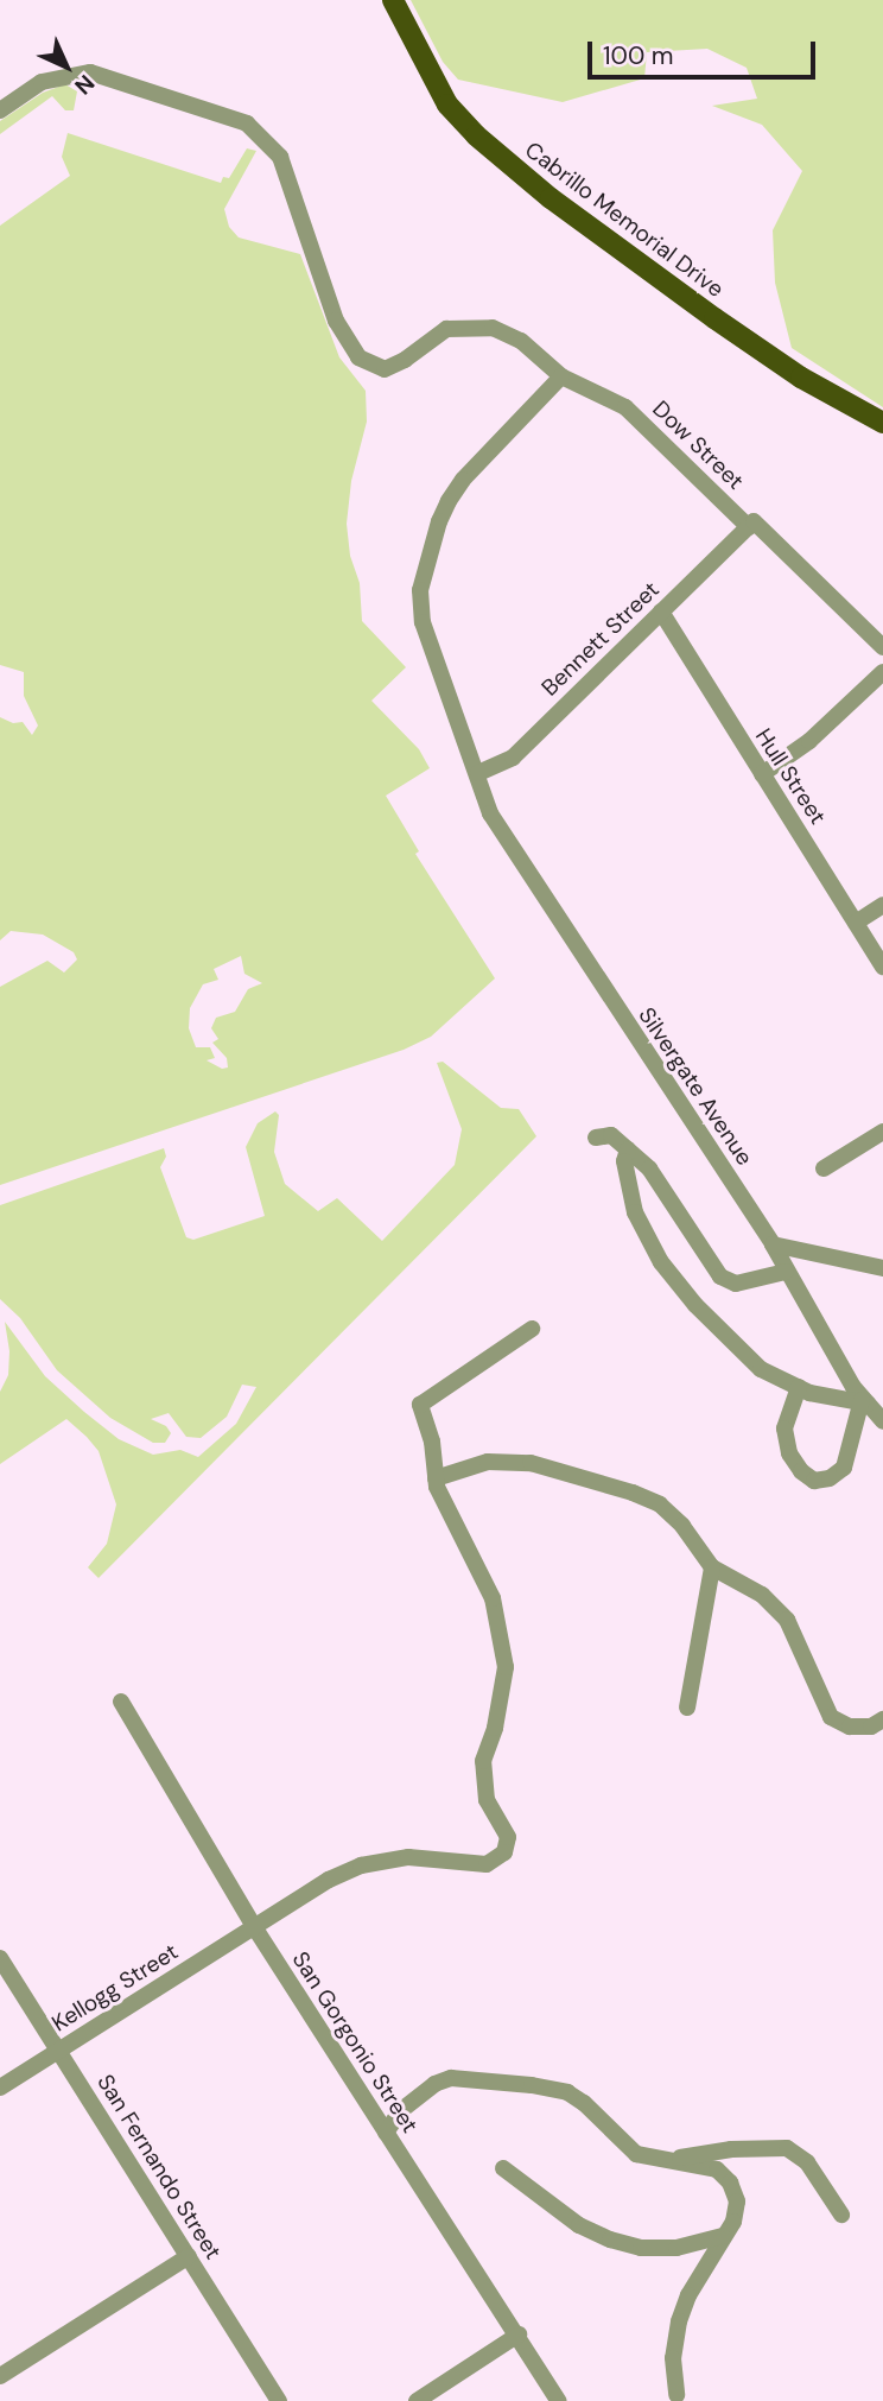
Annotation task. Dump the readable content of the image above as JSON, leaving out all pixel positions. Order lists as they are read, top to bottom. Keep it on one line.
{"streets":{"main road":["Cabrillo Memorial Drive"],"street":["Dow Street","Bennett Street","Hull Street","Silvergate Avenue","Kellogg Street","San Gorgonio Street","San Fernando Street"]},"crossings":[["Dow Street","Bennett Street"],["Dow Street","Silvergate Avenue"],["Bennett Street","Hull Street"],["Bennett Street","Silvergate Avenue"],["Kellogg Street","San Gorgonio Street"],["Kellogg Street","San Fernando Street"]],"scale_bar":"100 m","north":"bottom right"}
